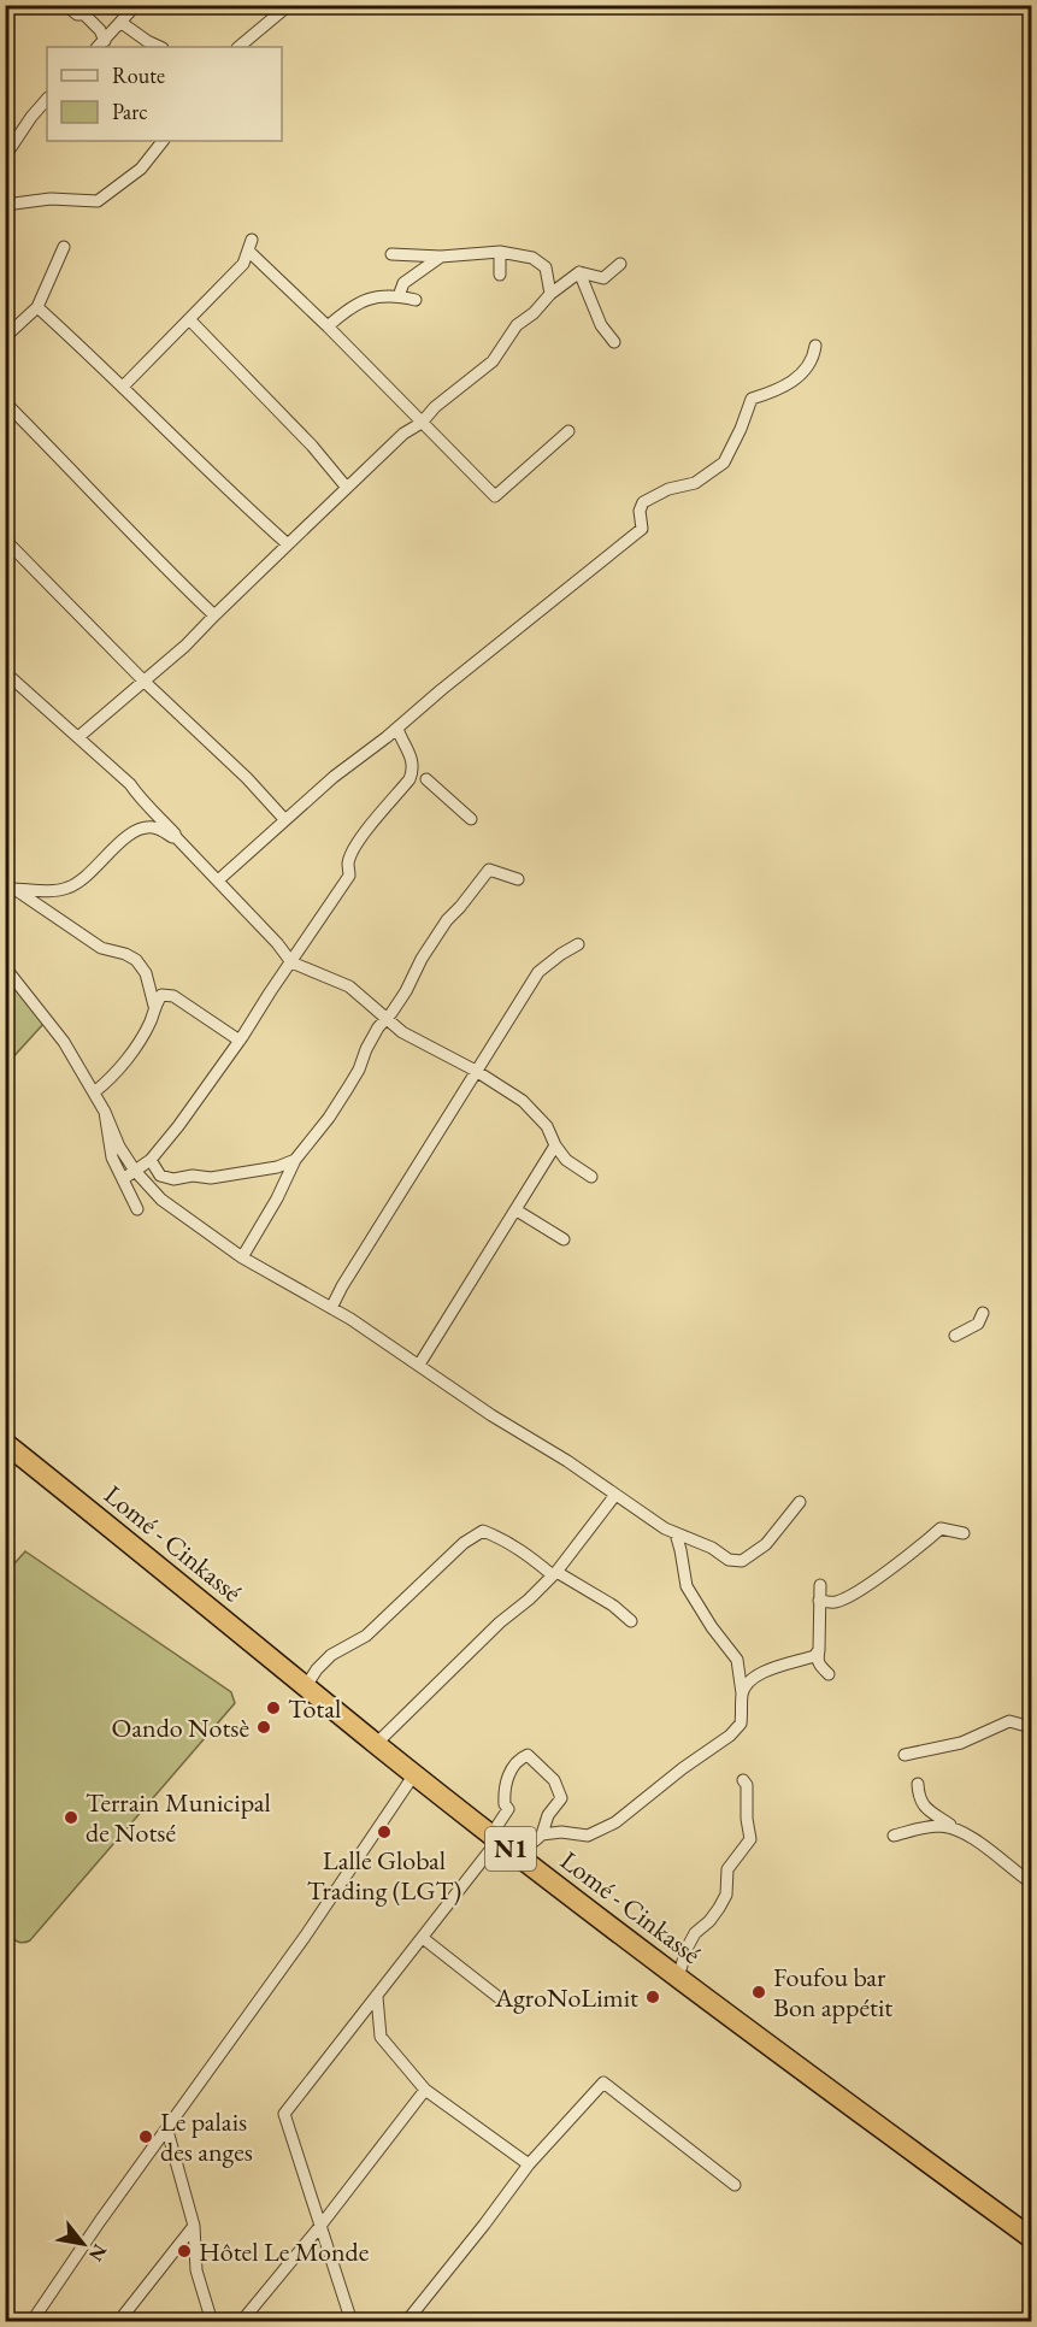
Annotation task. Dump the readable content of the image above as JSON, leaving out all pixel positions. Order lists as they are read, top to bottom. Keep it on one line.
{"streets":{"highway":["Lomé - Cinkassé","N1"]},"places":["Total","Oando Notsè","Terrain Municipal de Notsé","Lalle Global Trading (LGT)","Foufou bar Bon appétit","AgroNoLimit","Le palais des anges","Hôtel Le Monde"],"legend":["Route","Parc"],"north":"bottom right"}
